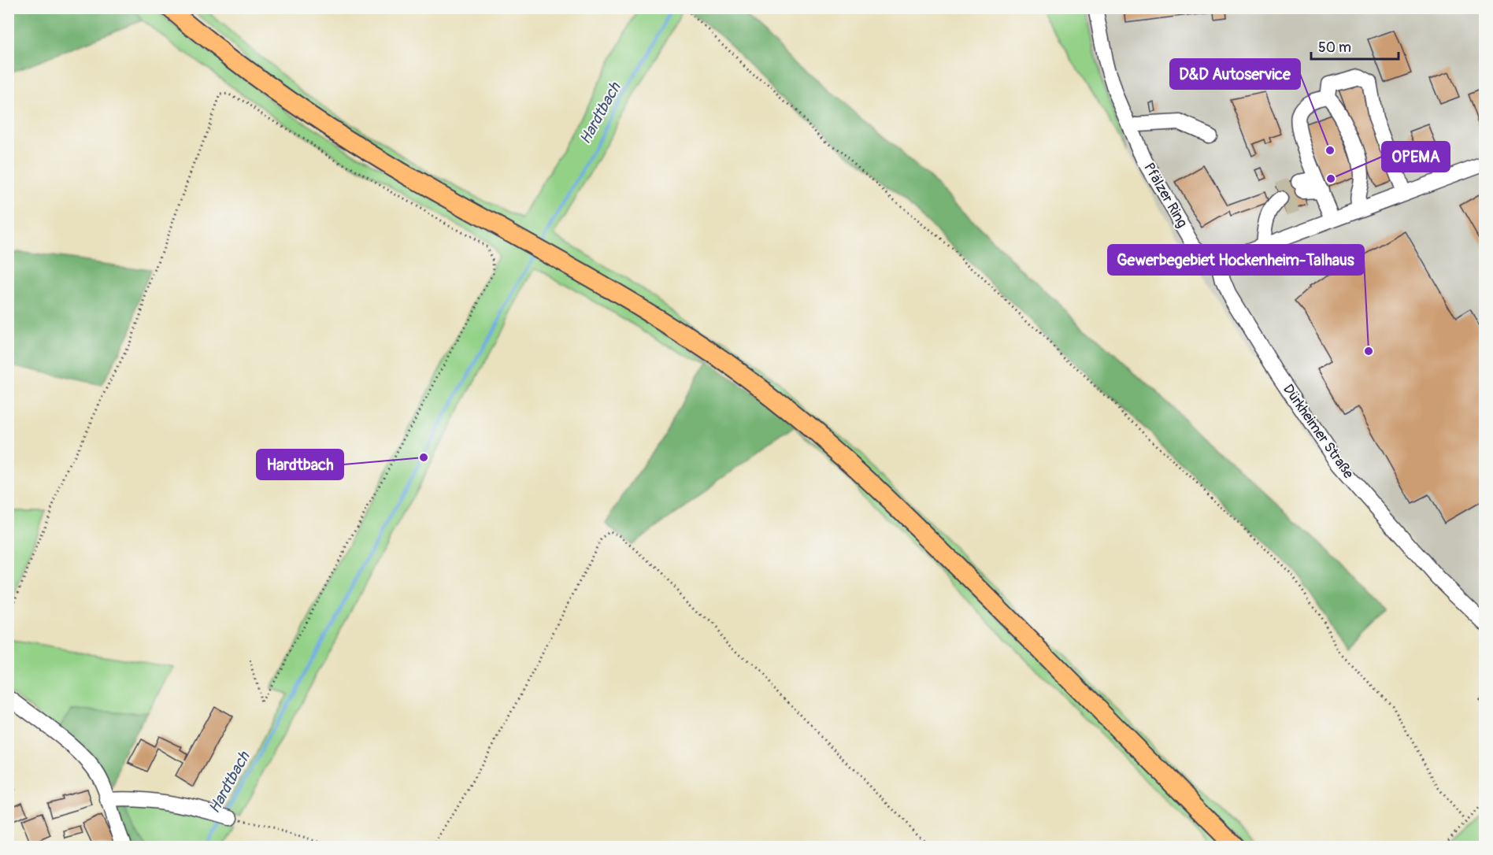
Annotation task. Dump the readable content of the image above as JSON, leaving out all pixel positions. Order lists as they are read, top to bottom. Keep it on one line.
{"streets":{"street":["Pfälzer Ring","Dürkheimer Straße"]},"crossings":[["Pfälzer Ring","Dürkheimer Straße"]],"water":["Hardtbach"],"places":["D&D Autoservice","OPEMA","Gewerbegebiet Hockenheim-Talhaus","Hardtbach"],"scale_bar":"50 m"}
